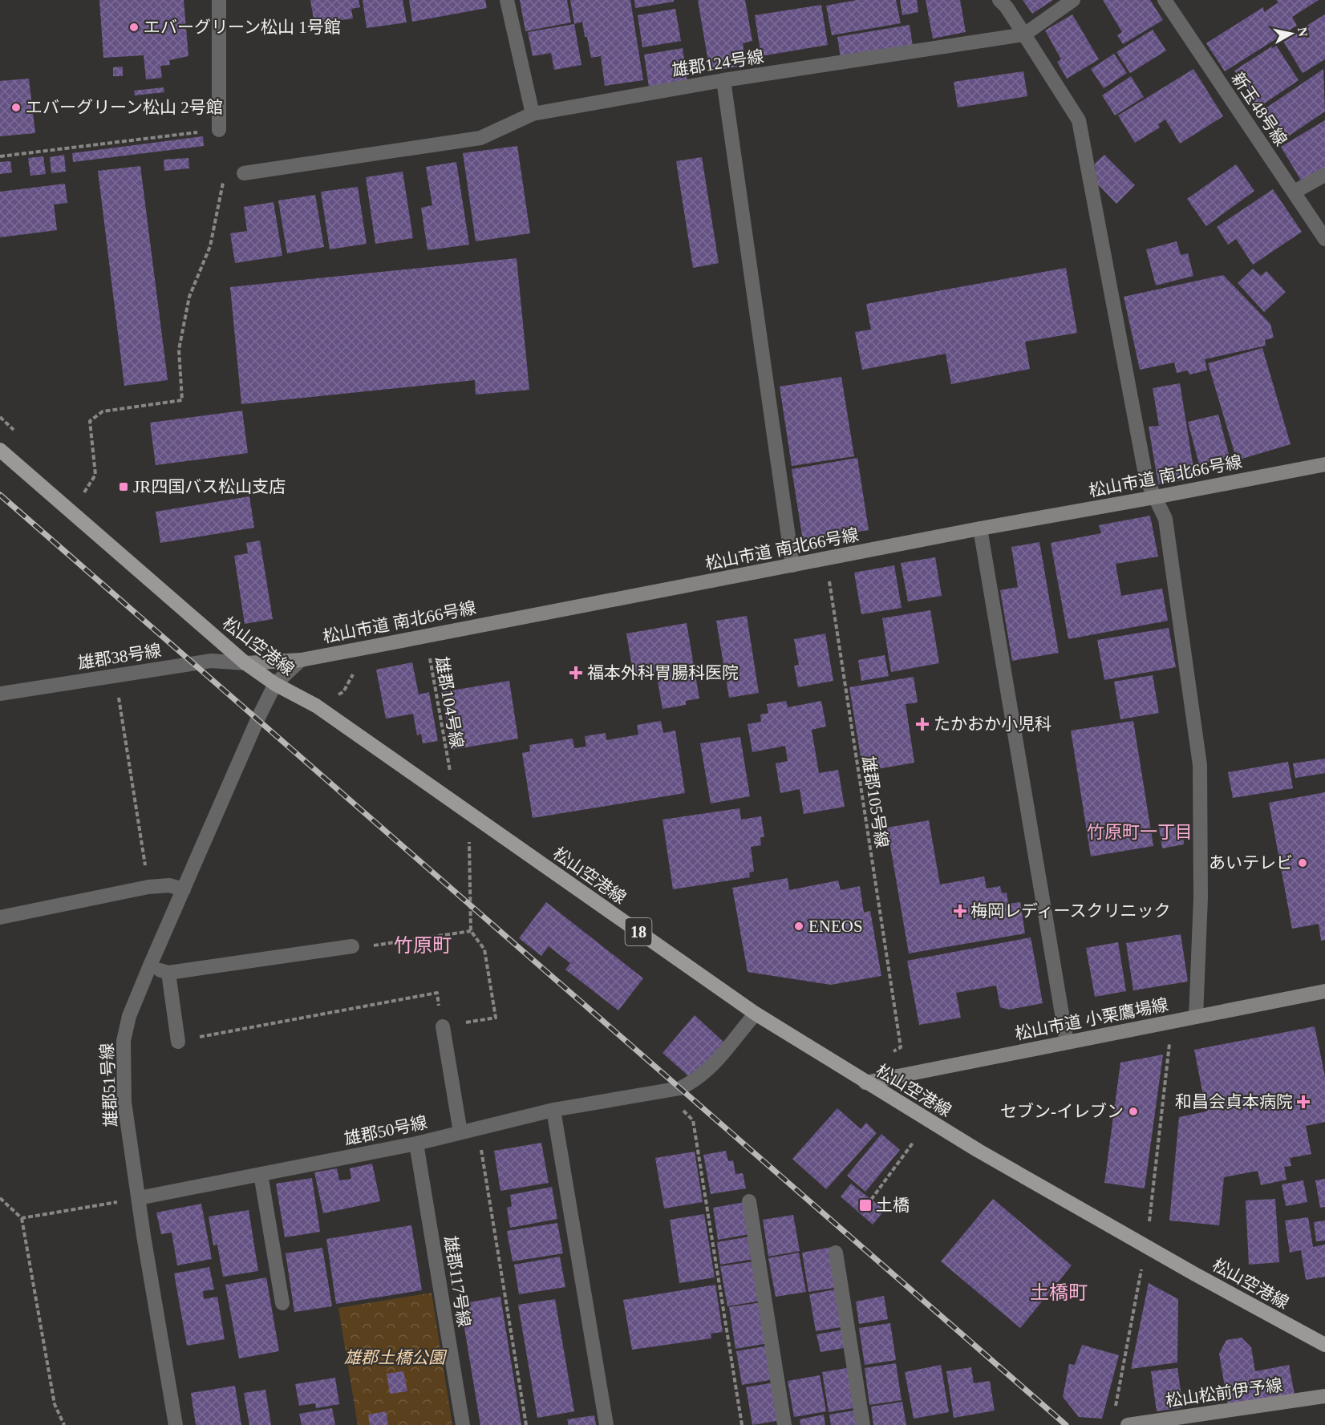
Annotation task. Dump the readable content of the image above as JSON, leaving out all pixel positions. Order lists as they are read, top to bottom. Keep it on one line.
{"streets":{"main road":["松山空港線","18"],"street":["雄郡124号線","新玉48号線","松山市道 南北66号線","雄郡38号線","松山市道 小栗鷹場線","雄郡51号線","雄郡50号線","雄郡117号線","松山松前伊予線"],"path":["雄郡104号線","雄郡105号線"]},"crossings":[["松山市道 南北66号線","松山空港線"],["松山市道 南北66号線","雄郡38号線"],["松山市道 南北66号線","雄郡104号線"],["松山市道 南北66号線","雄郡105号線"],["松山空港線","雄郡38号線"],["松山空港線","松山市道 小栗鷹場線"],["松山空港線","雄郡51号線"],["松山空港線","雄郡50号線"],["雄郡51号線","雄郡50号線"],["雄郡50号線","雄郡117号線"]],"districts":["竹原町一丁目","竹原町","土橋町"],"parks":["雄郡土橋公園"],"places":{"other":["エバーグリーン松山 1号館","エバーグリーン松山 2号館","あいテレビ","ENEOS","セブン-イレブン"],"transit":["JR四国バス松山支店","土橋"],"health":["福本外科胃腸科医院","たかおか小児科","梅岡レディースクリニック","和昌会貞本病院"]},"north":"right"}
